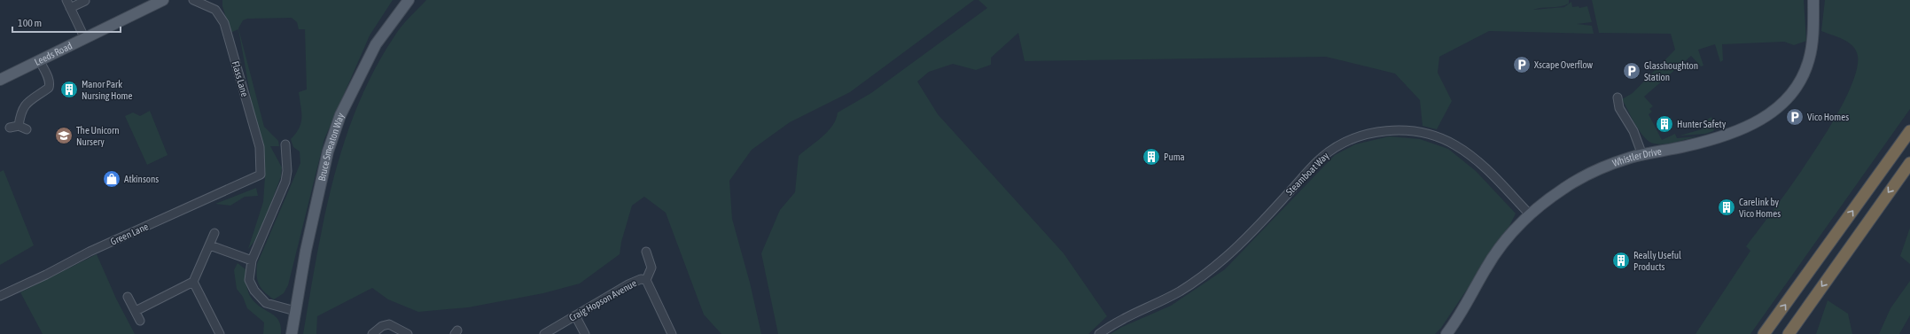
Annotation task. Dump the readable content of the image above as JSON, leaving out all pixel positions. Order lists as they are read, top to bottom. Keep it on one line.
{"streets":{"main road":["Leeds Road","Bruce Smeaton Way","Whistler Drive"],"street":["Flass Lane","Steamboat Way","Green Lane","Craig Hopson Avenue"]},"crossings":[["Flass Lane","Green Lane"],["Whistler Drive","Steamboat Way"]],"places":{"parking":["Xscape Overflow","Glasshoughton Station","Vico Homes"],"building":["Manor Park Nursing Home","Hunter Safety","Puma","Carelink by Vico Homes","Really Useful Products"],"school or university":["The Unicorn Nursery"],"shop":["Atkinsons"]},"scale_bar":"100 m"}
